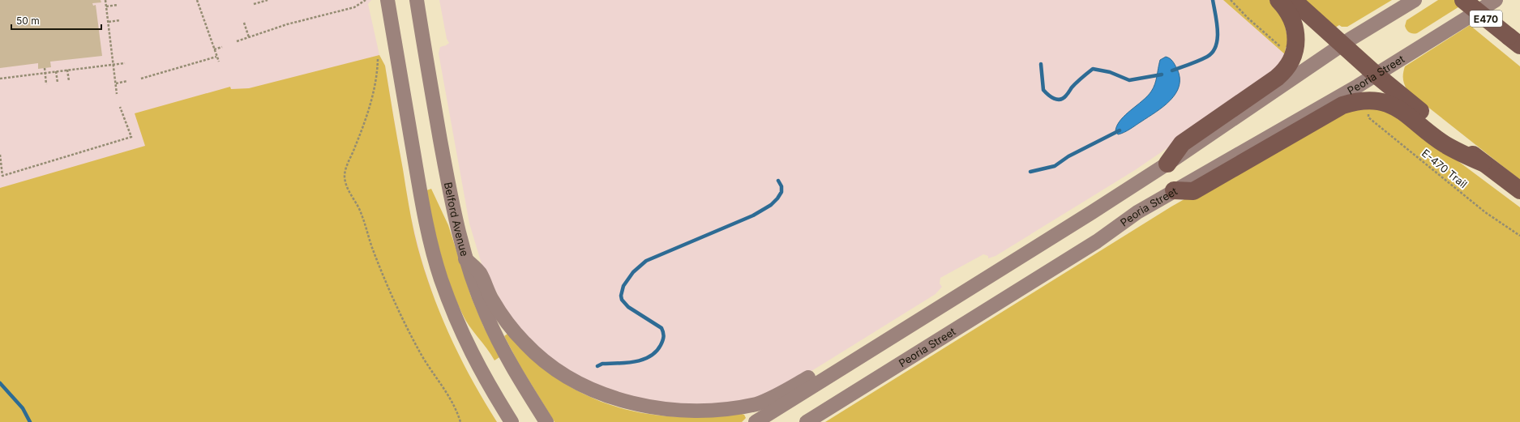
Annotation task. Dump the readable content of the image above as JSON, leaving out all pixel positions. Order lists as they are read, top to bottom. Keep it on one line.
{"streets":{"highway":["E470"],"main road":["Peoria Street","Belford Avenue"],"path":["E-470 Trail"]},"scale_bar":"50 m"}
